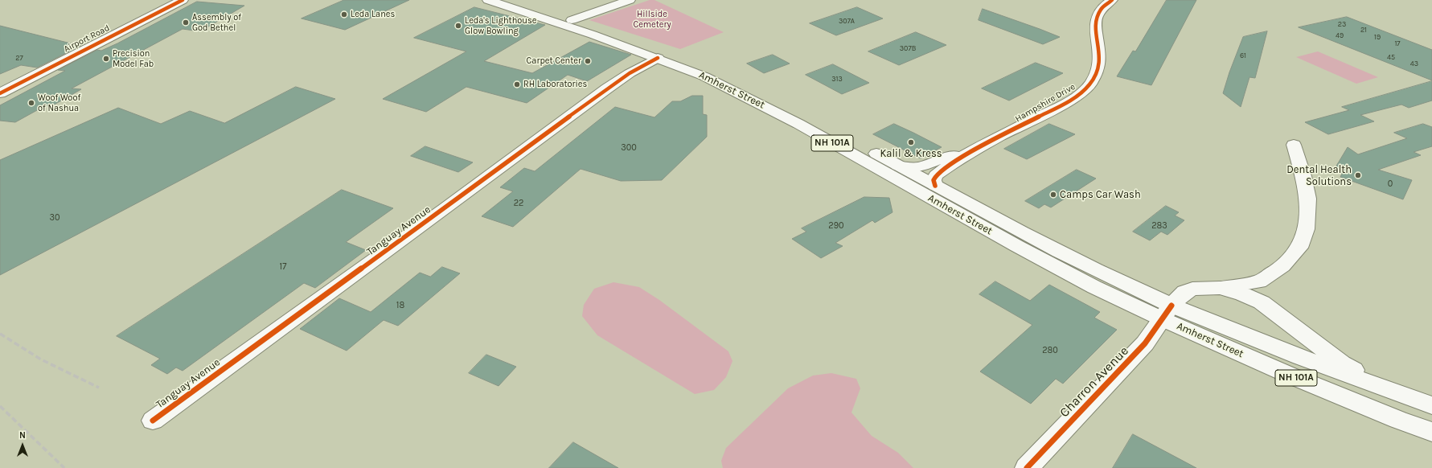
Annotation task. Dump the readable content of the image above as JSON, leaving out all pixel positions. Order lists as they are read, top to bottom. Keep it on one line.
{"streets":{"main road":["Airport Road","Amherst Street","Hampshire Drive","NH 101A","Tanguay Avenue","Charron Avenue"]},"crossings":[["Amherst Street","Hampshire Drive"],["Amherst Street","Tanguay Avenue"],["Amherst Street","Charron Avenue"]],"parks":["Hillside Cemetery"],"places":["Leda Lanes","Assembly of God Bethel","Leda's Lighthouse Glow Bowling","Precision Model Fab","Carpet Center","RH Laboratories","Woof Woof of Nashua","Kalil & Kress","Dental Health Solutions","Camps Car Wash"],"house_numbers":["307A","23","21","49","19","17","307B","61","45","27","43","313","300","0","22","30","290","283","17","18","280"],"north":"top"}
